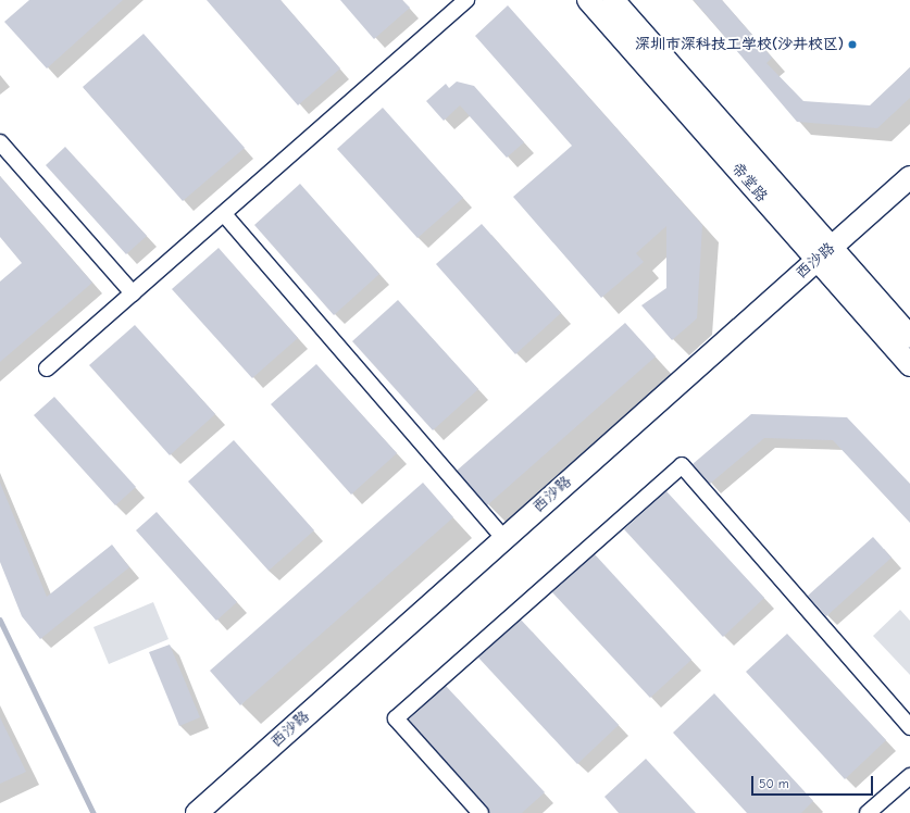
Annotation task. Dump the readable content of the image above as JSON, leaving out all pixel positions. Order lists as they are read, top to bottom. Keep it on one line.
{"streets":{"street":["帝堂路","西沙路"]},"crossings":[["帝堂路","西沙路"]],"places":["深圳市深科技工学校(沙井校区)"],"scale_bar":"50 m"}
